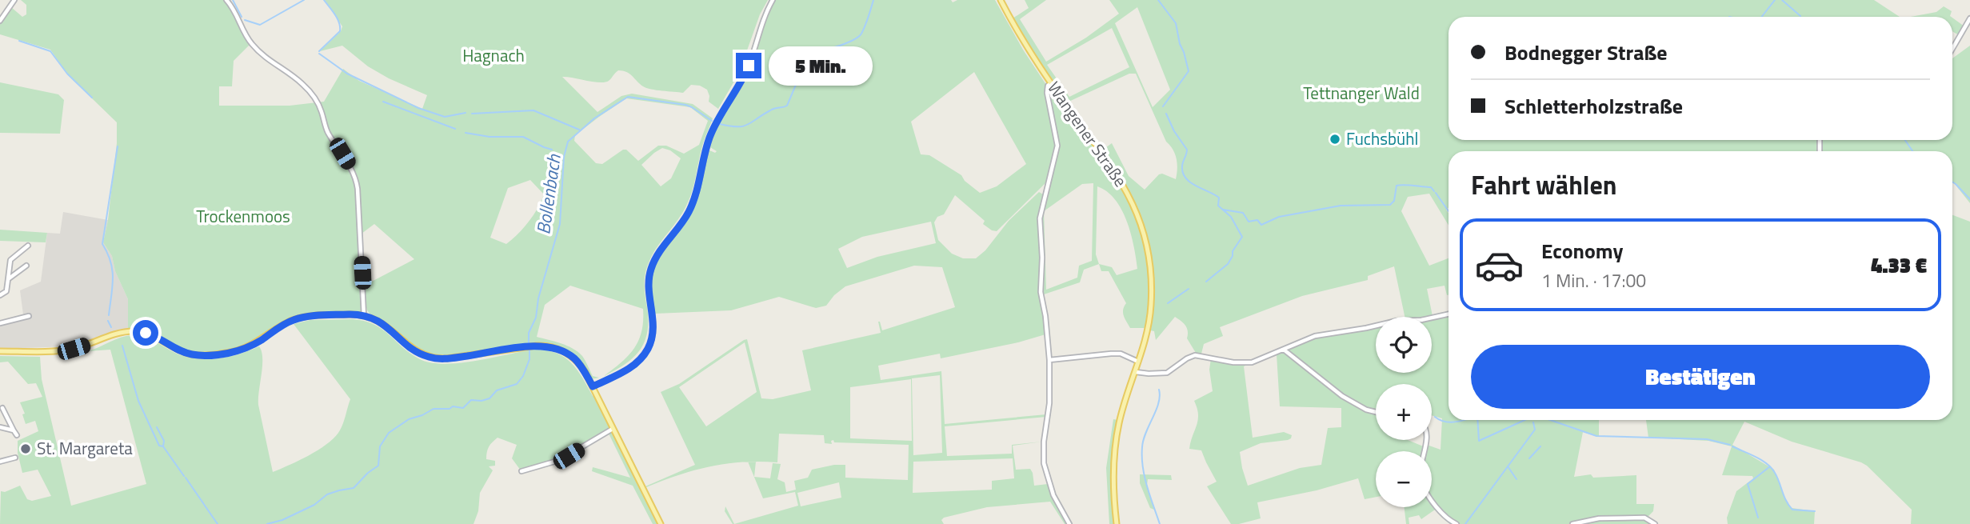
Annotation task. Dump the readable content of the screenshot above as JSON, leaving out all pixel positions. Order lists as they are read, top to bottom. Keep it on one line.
{"streets":{"main road":["Wangener Straße"]},"water":["Bollenbach"],"parks":["Hagnach","Tettnanger Wald","Trockenmoos"],"places":["Fuchsbühl","St. Margareta"],"page":{"banner":["Bodnegger Straße","Schletterholzstraße"],"bubble":"5 Min.","heading":"Fahrt wählen","list":[{"name":"Economy","note":"1 Min. · 17:00","value":"4.33 €"}],"map_buttons":["+","−"],"buttons":"Bestätigen"}}
